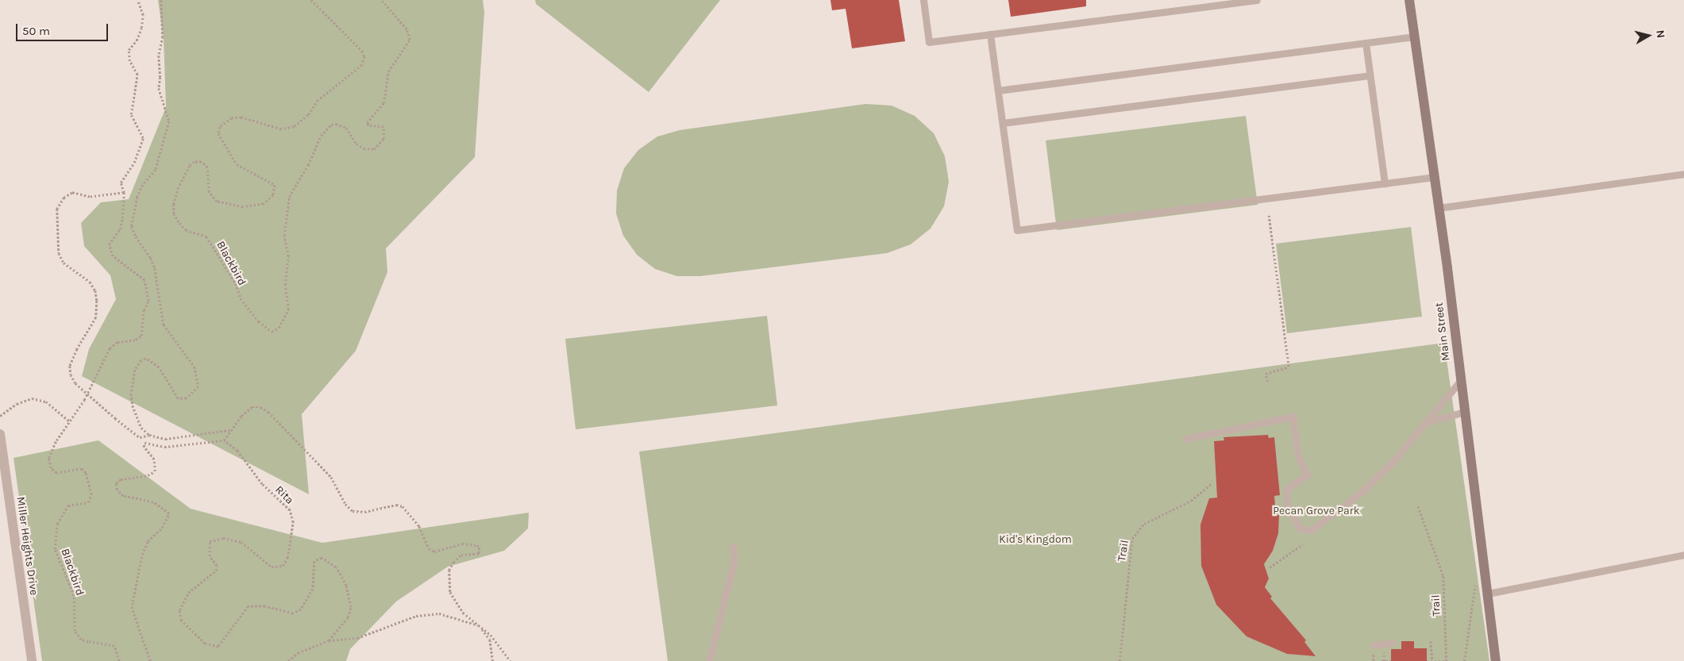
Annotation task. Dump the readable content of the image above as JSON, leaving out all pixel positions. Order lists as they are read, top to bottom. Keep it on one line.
{"streets":{"street":["Main Street","Miller Heights Drive"],"path":["Blackbird","Rita","Trail"]},"parks":["Pecan Grove Park","Kid's Kingdom"],"scale_bar":"50 m","north":"right"}
